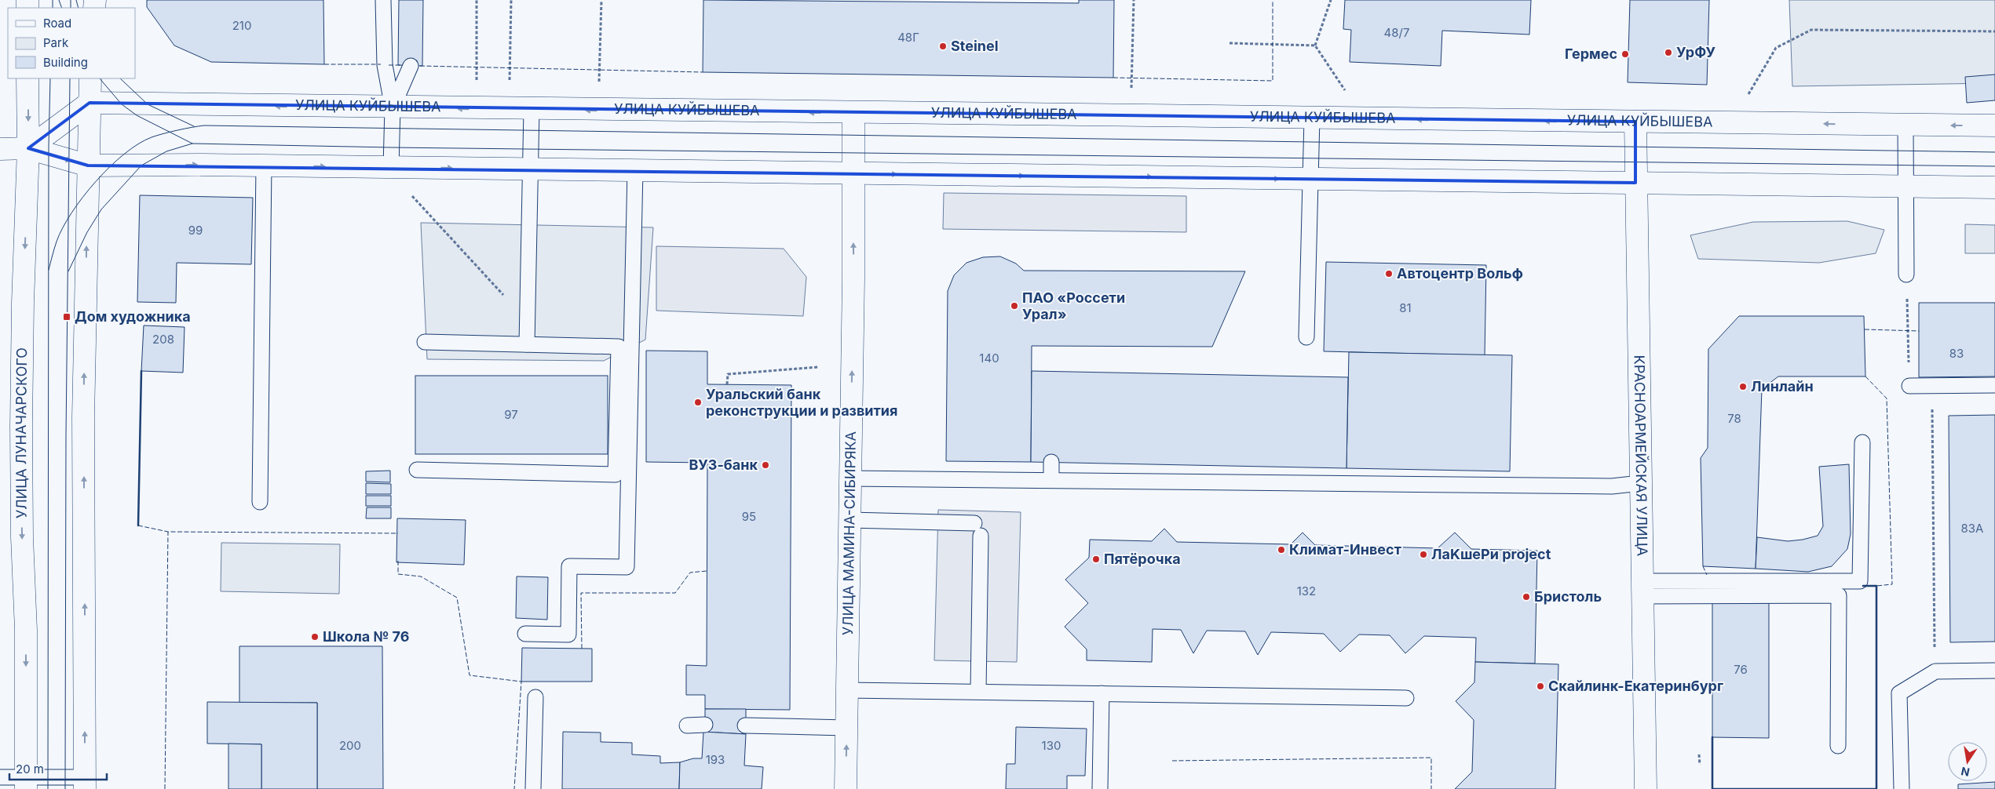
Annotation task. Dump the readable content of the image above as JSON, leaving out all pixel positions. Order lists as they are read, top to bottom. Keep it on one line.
{"streets":{"main road":["УЛИЦА КУЙБЫШЕВА","УЛИЦА ЛУНАЧАРСКОГО","КРАСНОАРМЕЙСКАЯ УЛИЦА","УЛИЦА МАМИНА-СИБИРЯКА"]},"crossings":[["УЛИЦА КУЙБЫШЕВА","КРАСНОАРМЕЙСКАЯ УЛИЦА"],["УЛИЦА КУЙБЫШЕВА","УЛИЦА МАМИНА-СИБИРЯКА"]],"one_way":["УЛИЦА МАМИНА-СИБИРЯКА"],"places":{"other":["Steinel","УрФУ","Гермес","Автоцентр Вольф","ПАО «Россети Урал»","Линлайн","Уральский банк реконструкции и развития","ВУЗ-банк","Климат-Инвест","ЛаKшеРи project","Пятёрочка","Бристоль","Школа № 76","Скайлинк-Екатеринбург"],"transit":["Дом художника"]},"house_numbers":["210","48/7","48Г","99","81","208","83","140","97","78","95","83А","132","76","200","130","193"],"legend":["Road","Park","Building"],"scale_bar":"20 m","north":"bottom"}
